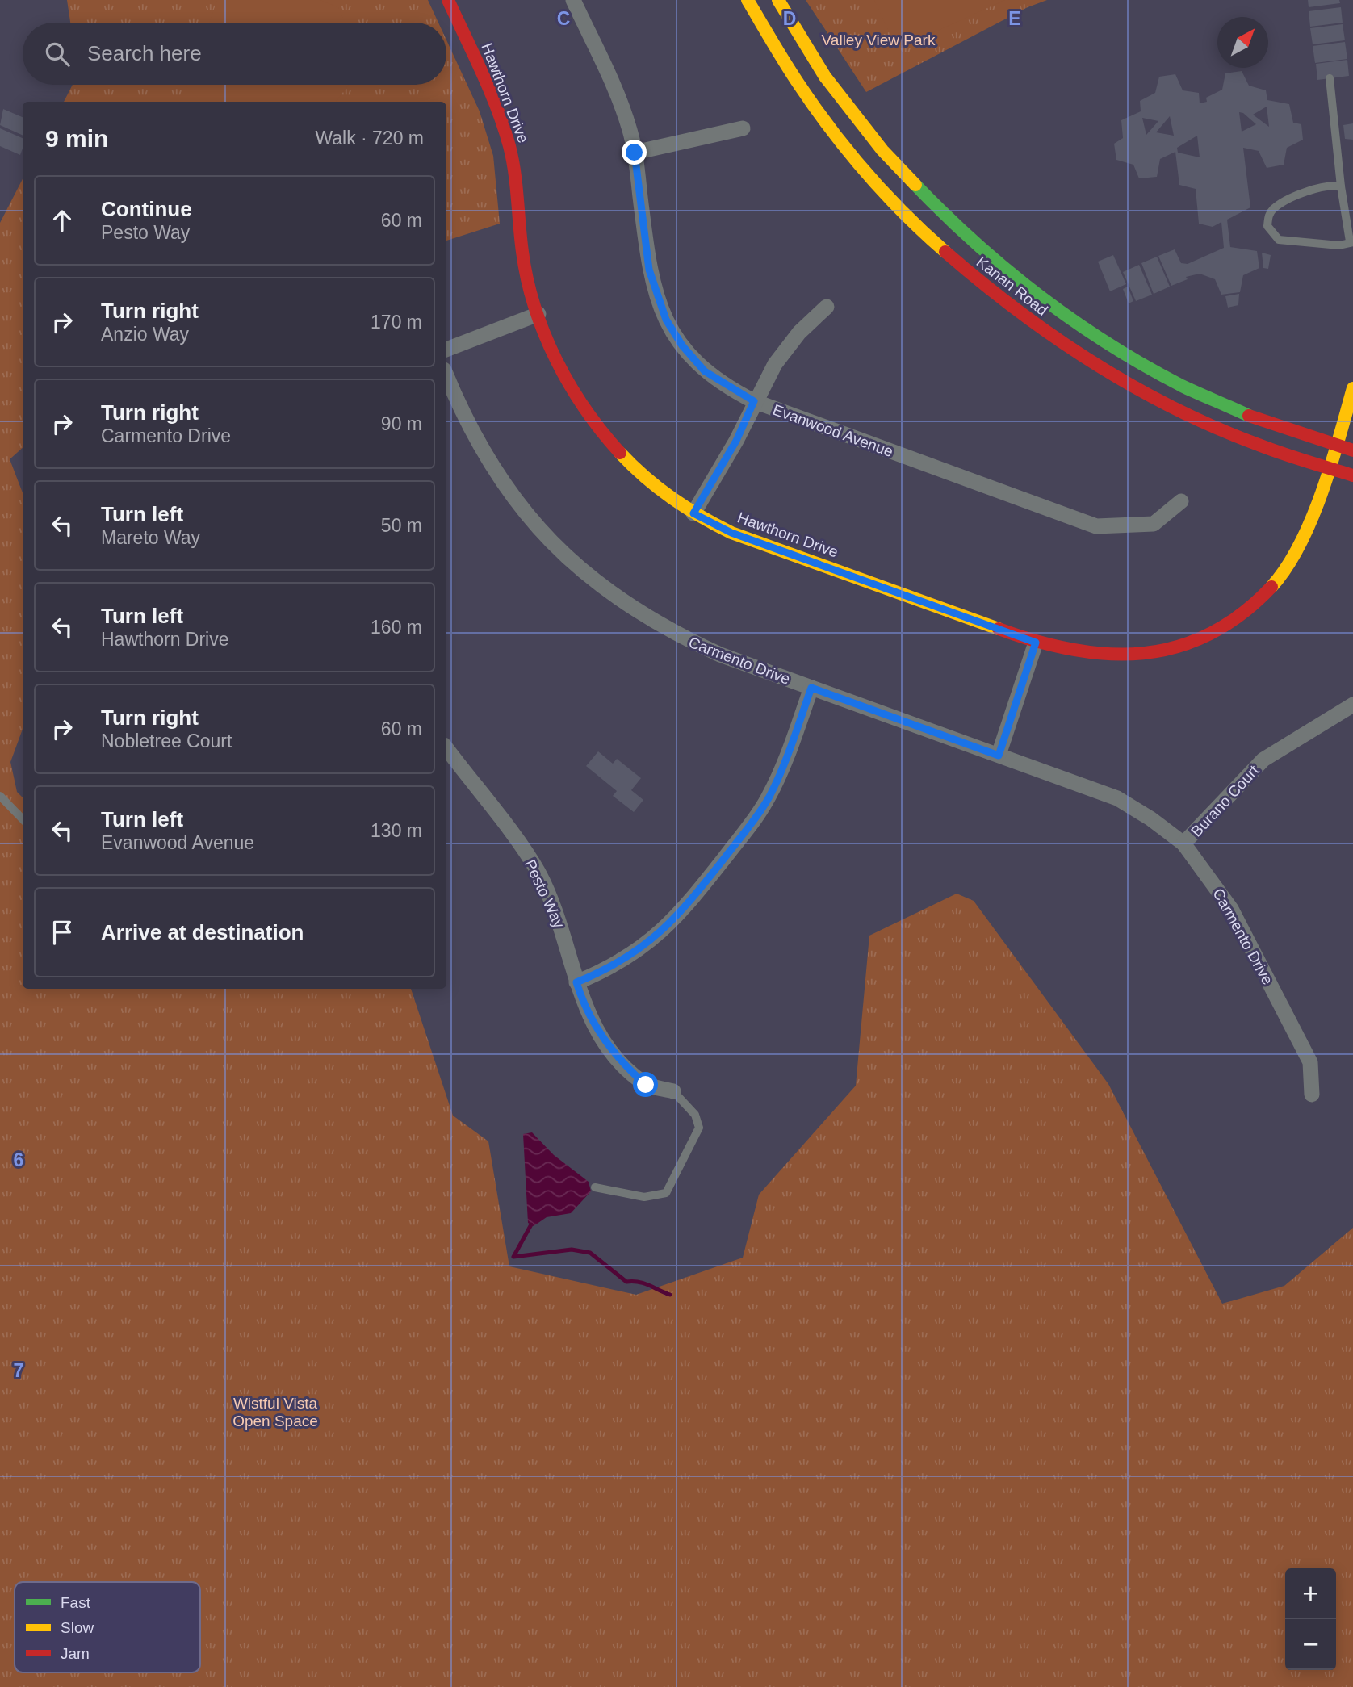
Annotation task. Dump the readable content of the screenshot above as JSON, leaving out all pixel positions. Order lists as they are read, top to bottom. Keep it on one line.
{"streets":{"main road":["Hawthorn Drive","Kanan Road"],"street":["Evanwood Avenue","Carmento Drive","Burano Court","Pesto Way"]},"crossings":[["Hawthorn Drive","Kanan Road"],["Carmento Drive","Burano Court"]],"parks":["Valley View Park","Wistful Vista Open Space"],"legend":["Fast","Slow","Jam"],"north":"top right","page":{"search":"Search here","heading":["9 min","Walk · 720 m"],"list":[["Continue","Pesto Way","60 m"],["Turn right","Anzio Way","170 m"],["Turn right","Carmento Drive","90 m"],["Turn left","Mareto Way","50 m"],["Turn left","Hawthorn Drive","160 m"],["Turn right","Nobletree Court","60 m"],["Turn left","Evanwood Avenue","130 m"],"Arrive at destination"],"map_buttons":["+","−"]},"grid":{"columns":["C","D","E"],"rows":["6","7"]}}
